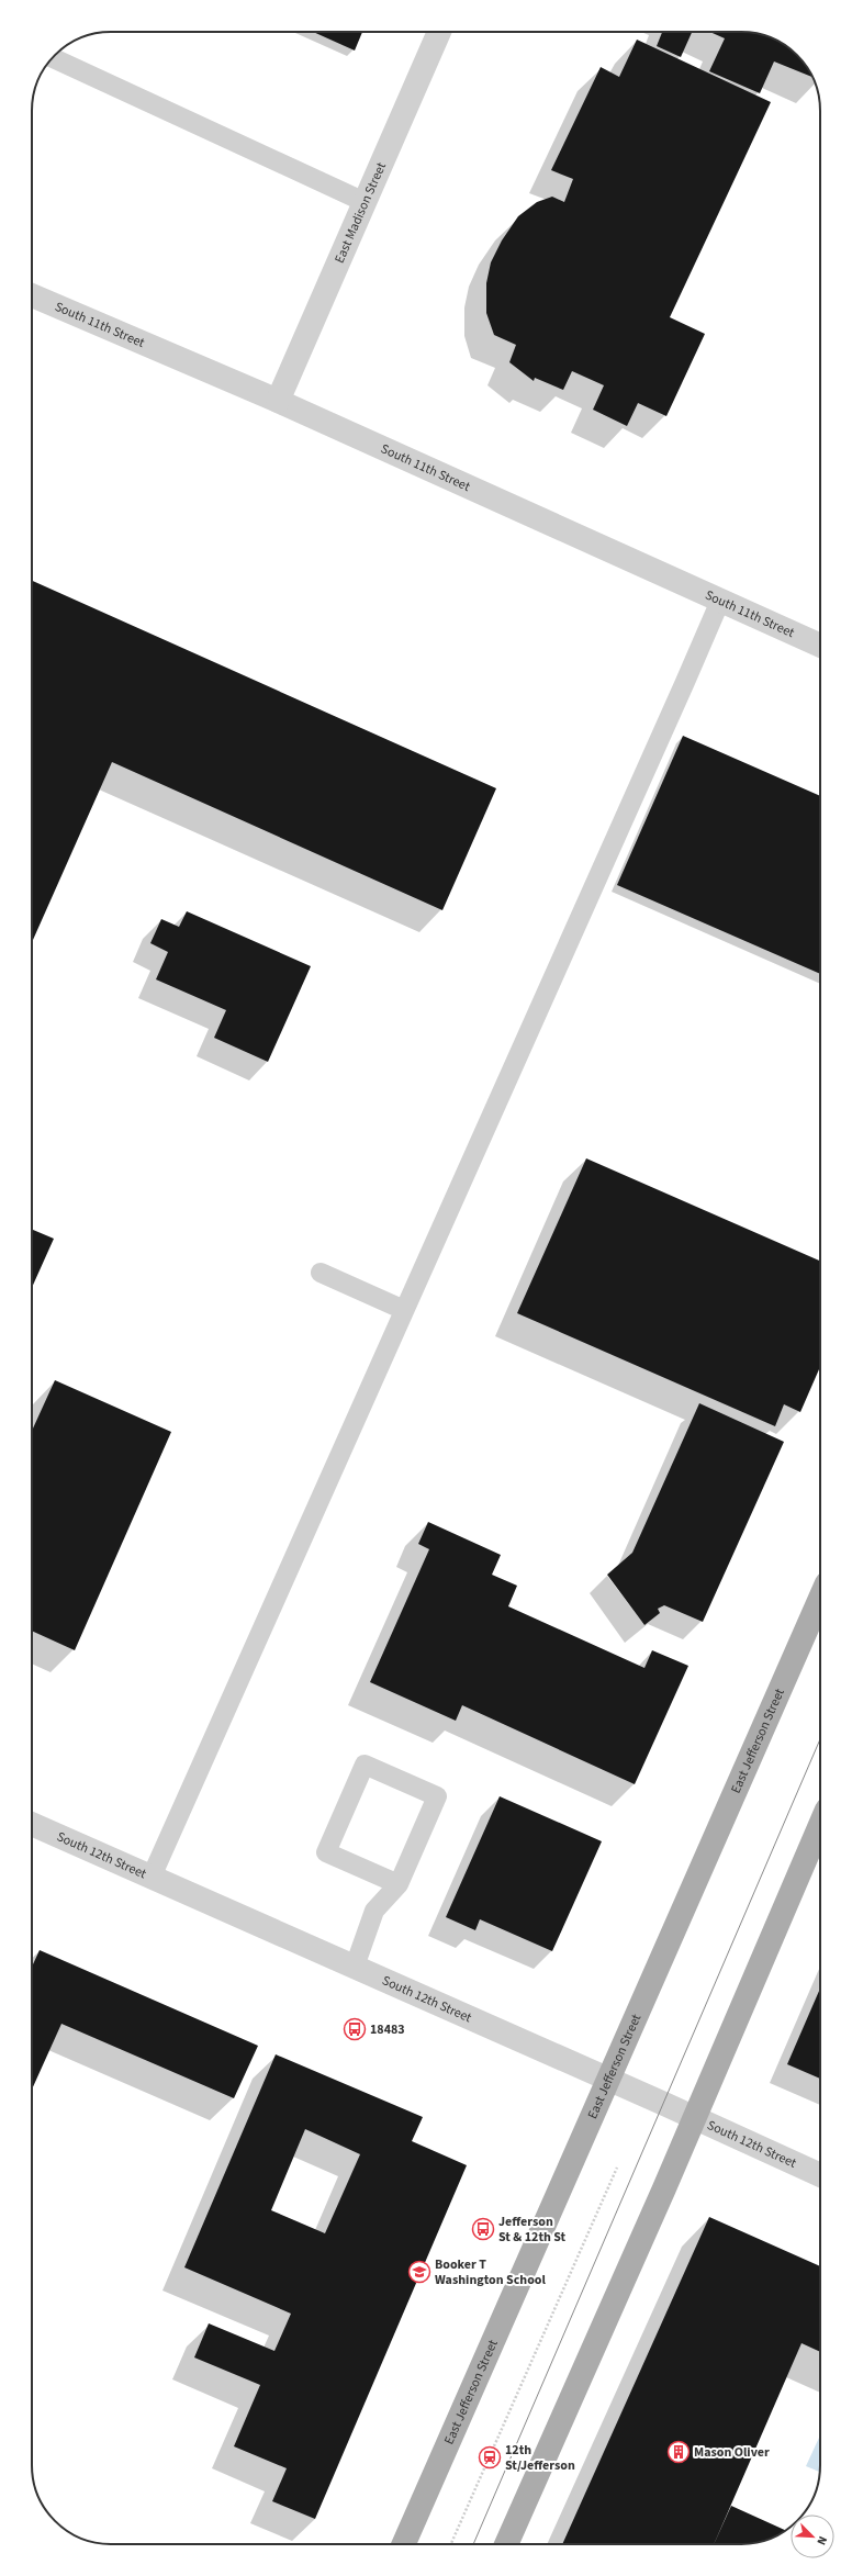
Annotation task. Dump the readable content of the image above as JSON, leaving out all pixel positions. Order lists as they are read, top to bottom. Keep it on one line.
{"streets":{"main road":["East Jefferson Street"],"street":["East Madison Street","South 11th Street","South 12th Street"]},"crossings":[["East Madison Street","South 11th Street"],["East Jefferson Street","South 12th Street"]],"places":{"bus stop":["18483","Jefferson St & 12th St"],"school or university":["Booker T Washington School"],"building":["Mason Oliver"],"station":["12th St/Jefferson"]},"north":"bottom right"}
